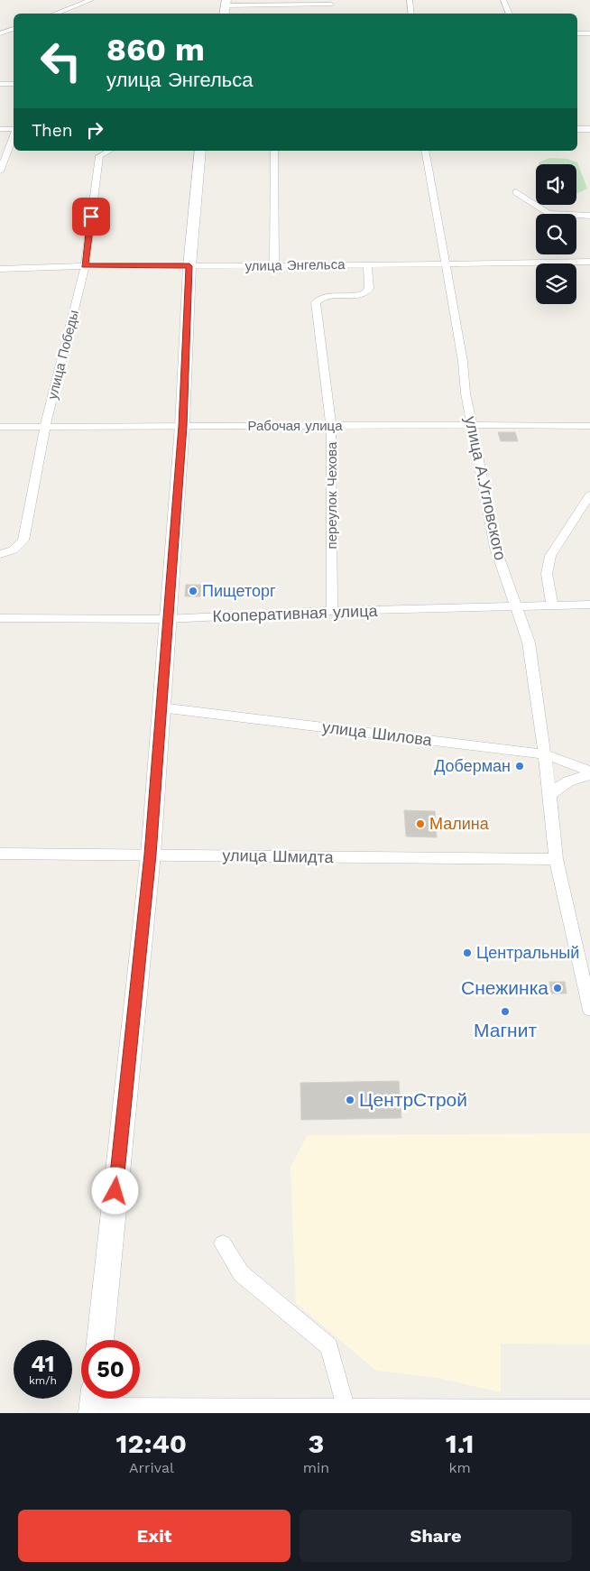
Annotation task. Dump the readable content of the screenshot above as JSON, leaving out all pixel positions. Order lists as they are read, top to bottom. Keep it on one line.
{"streets":{"street":["улица Энгельса","улица Победы","Рабочая улица","улица А.Угловского","переулок Чехова","Кооперативная улица","улица Шилова","улица Шмидта"]},"crossings":[["улица Энгельса","улица Победы"],["улица Энгельса","улица А.Угловского"],["улица Энгельса","переулок Чехова"],["улица Победы","Рабочая улица"],["Рабочая улица","улица А.Угловского"],["Рабочая улица","переулок Чехова"],["улица А.Угловского","Кооперативная улица"],["улица А.Угловского","улица Шилова"],["улица А.Угловского","улица Шмидта"],["переулок Чехова","Кооперативная улица"]],"places":["Пищеторг","Доберман","Малина","Центральный","Снежинка","Магнит","ЦентрСтрой"],"page":{"turn":["860 m","улица Энгельса"],"then":"Then","speed":"41 km/h","limit":"50","eta":["12:40","Arrival","3","min","1.1","km"],"buttons":["Exit","Share"]}}
